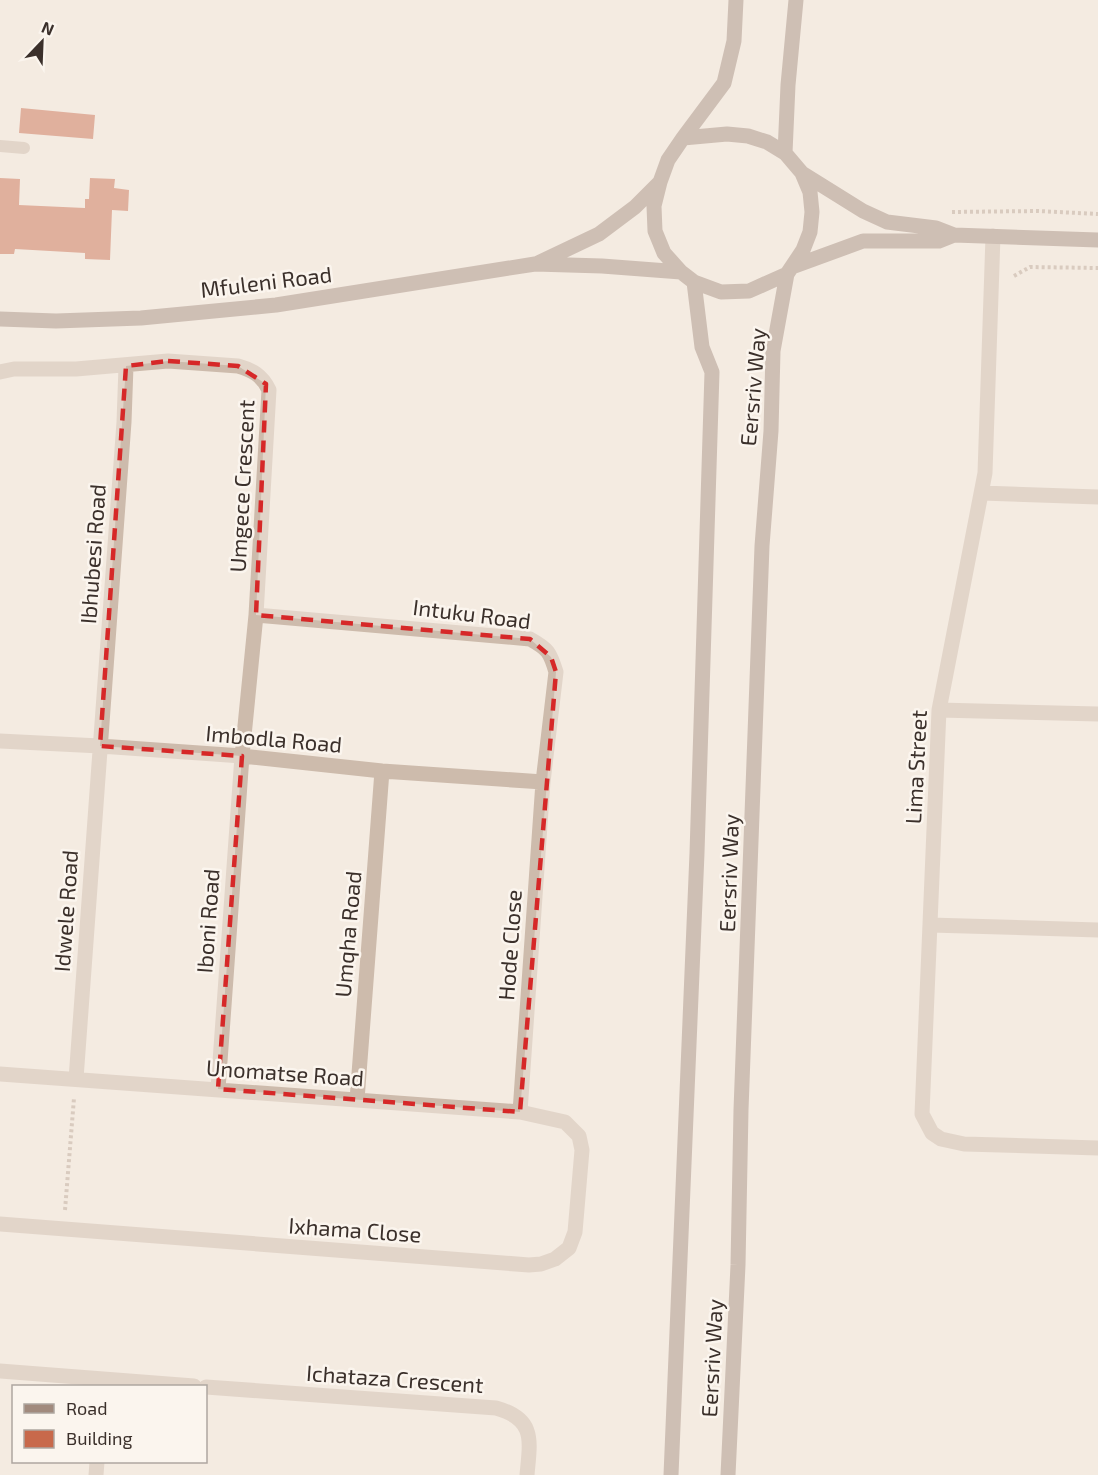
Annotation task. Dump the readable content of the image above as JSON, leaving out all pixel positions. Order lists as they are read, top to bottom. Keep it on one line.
{"streets":{"main road":["Mfuleni Road","Eersriv Way"],"street":["Umgece Crescent","Ibhubesi Road","Intuku Road","Imbodla Road","Lima Street","Idwele Road","Iboni Road","Umqha Road","Hode Close","Unomatse Road","Ixhama Close","Ichataza Crescent"]},"crossings":[["Mfuleni Road","Eersriv Way"],["Umgece Crescent","Ibhubesi Road"],["Umgece Crescent","Intuku Road"],["Umgece Crescent","Imbodla Road"],["Umgece Crescent","Iboni Road"],["Ibhubesi Road","Imbodla Road"],["Ibhubesi Road","Idwele Road"],["Intuku Road","Imbodla Road"],["Intuku Road","Hode Close"],["Imbodla Road","Idwele Road"],["Imbodla Road","Iboni Road"],["Imbodla Road","Umqha Road"],["Imbodla Road","Hode Close"],["Idwele Road","Unomatse Road"],["Iboni Road","Unomatse Road"],["Umqha Road","Unomatse Road"],["Hode Close","Unomatse Road"],["Unomatse Road","Ixhama Close"]],"legend":["Road","Building"],"north":"top right"}
